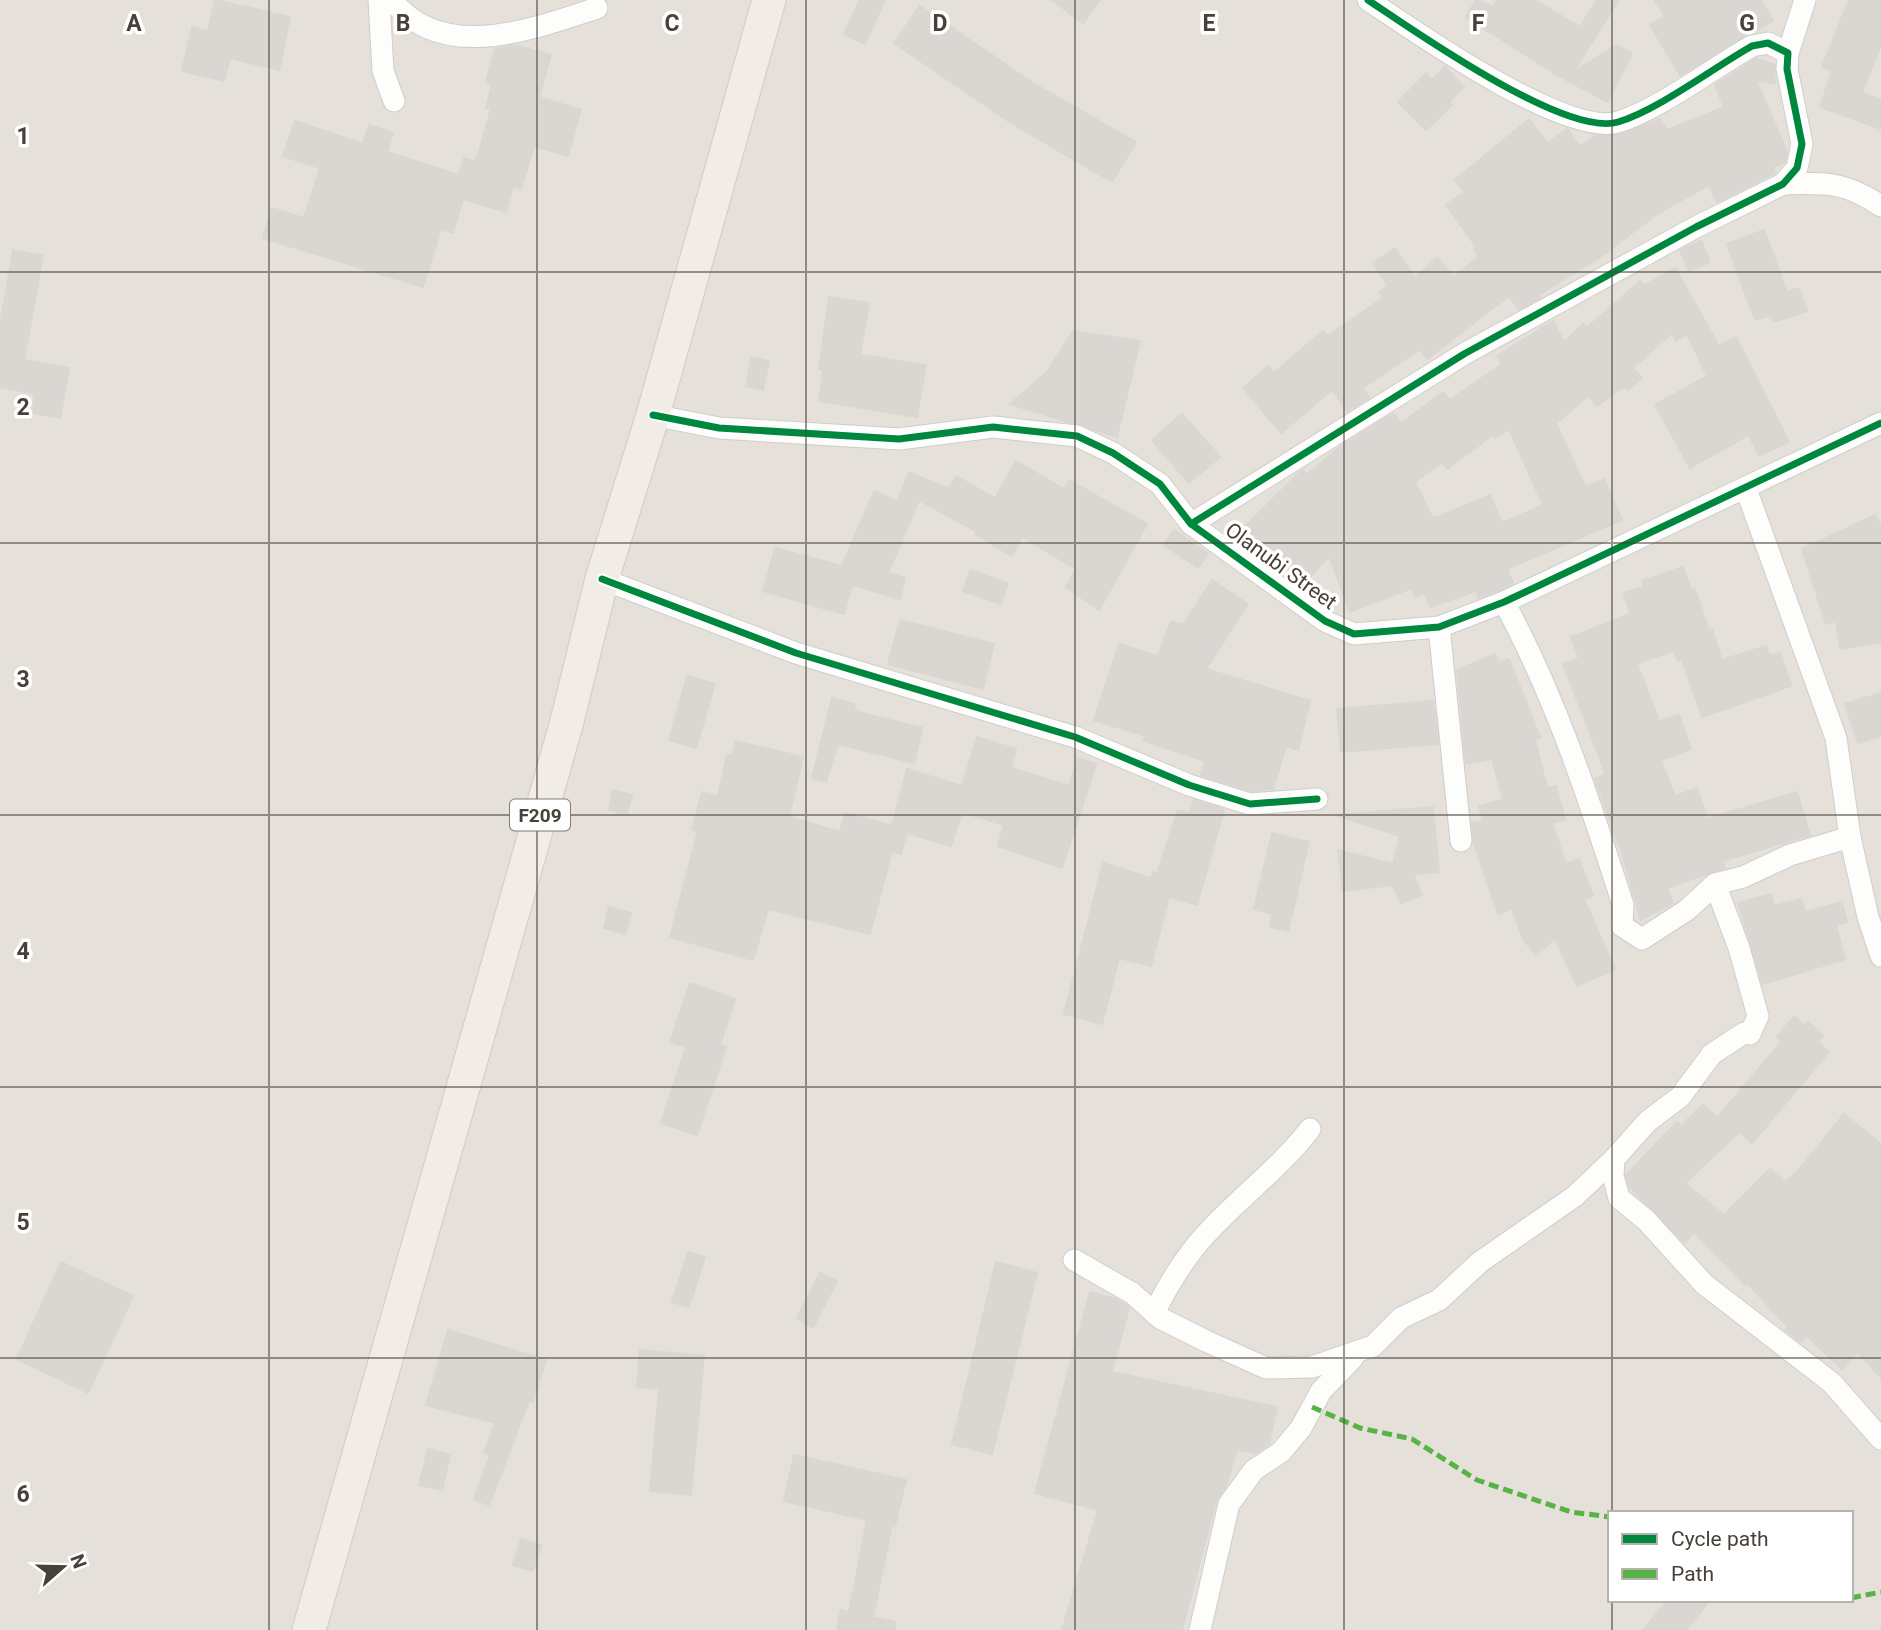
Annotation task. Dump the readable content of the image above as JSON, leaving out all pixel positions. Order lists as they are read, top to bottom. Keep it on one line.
{"streets":{"main road":["F209"],"street":["Olanubi Street"]},"crossings":[["Olanubi Street","F209"]],"legend":["Cycle path","Path"],"north":"right","grid":{"columns":["A","B","C","D","E","F","G"],"rows":["1","2","3","4","5","6"]}}
